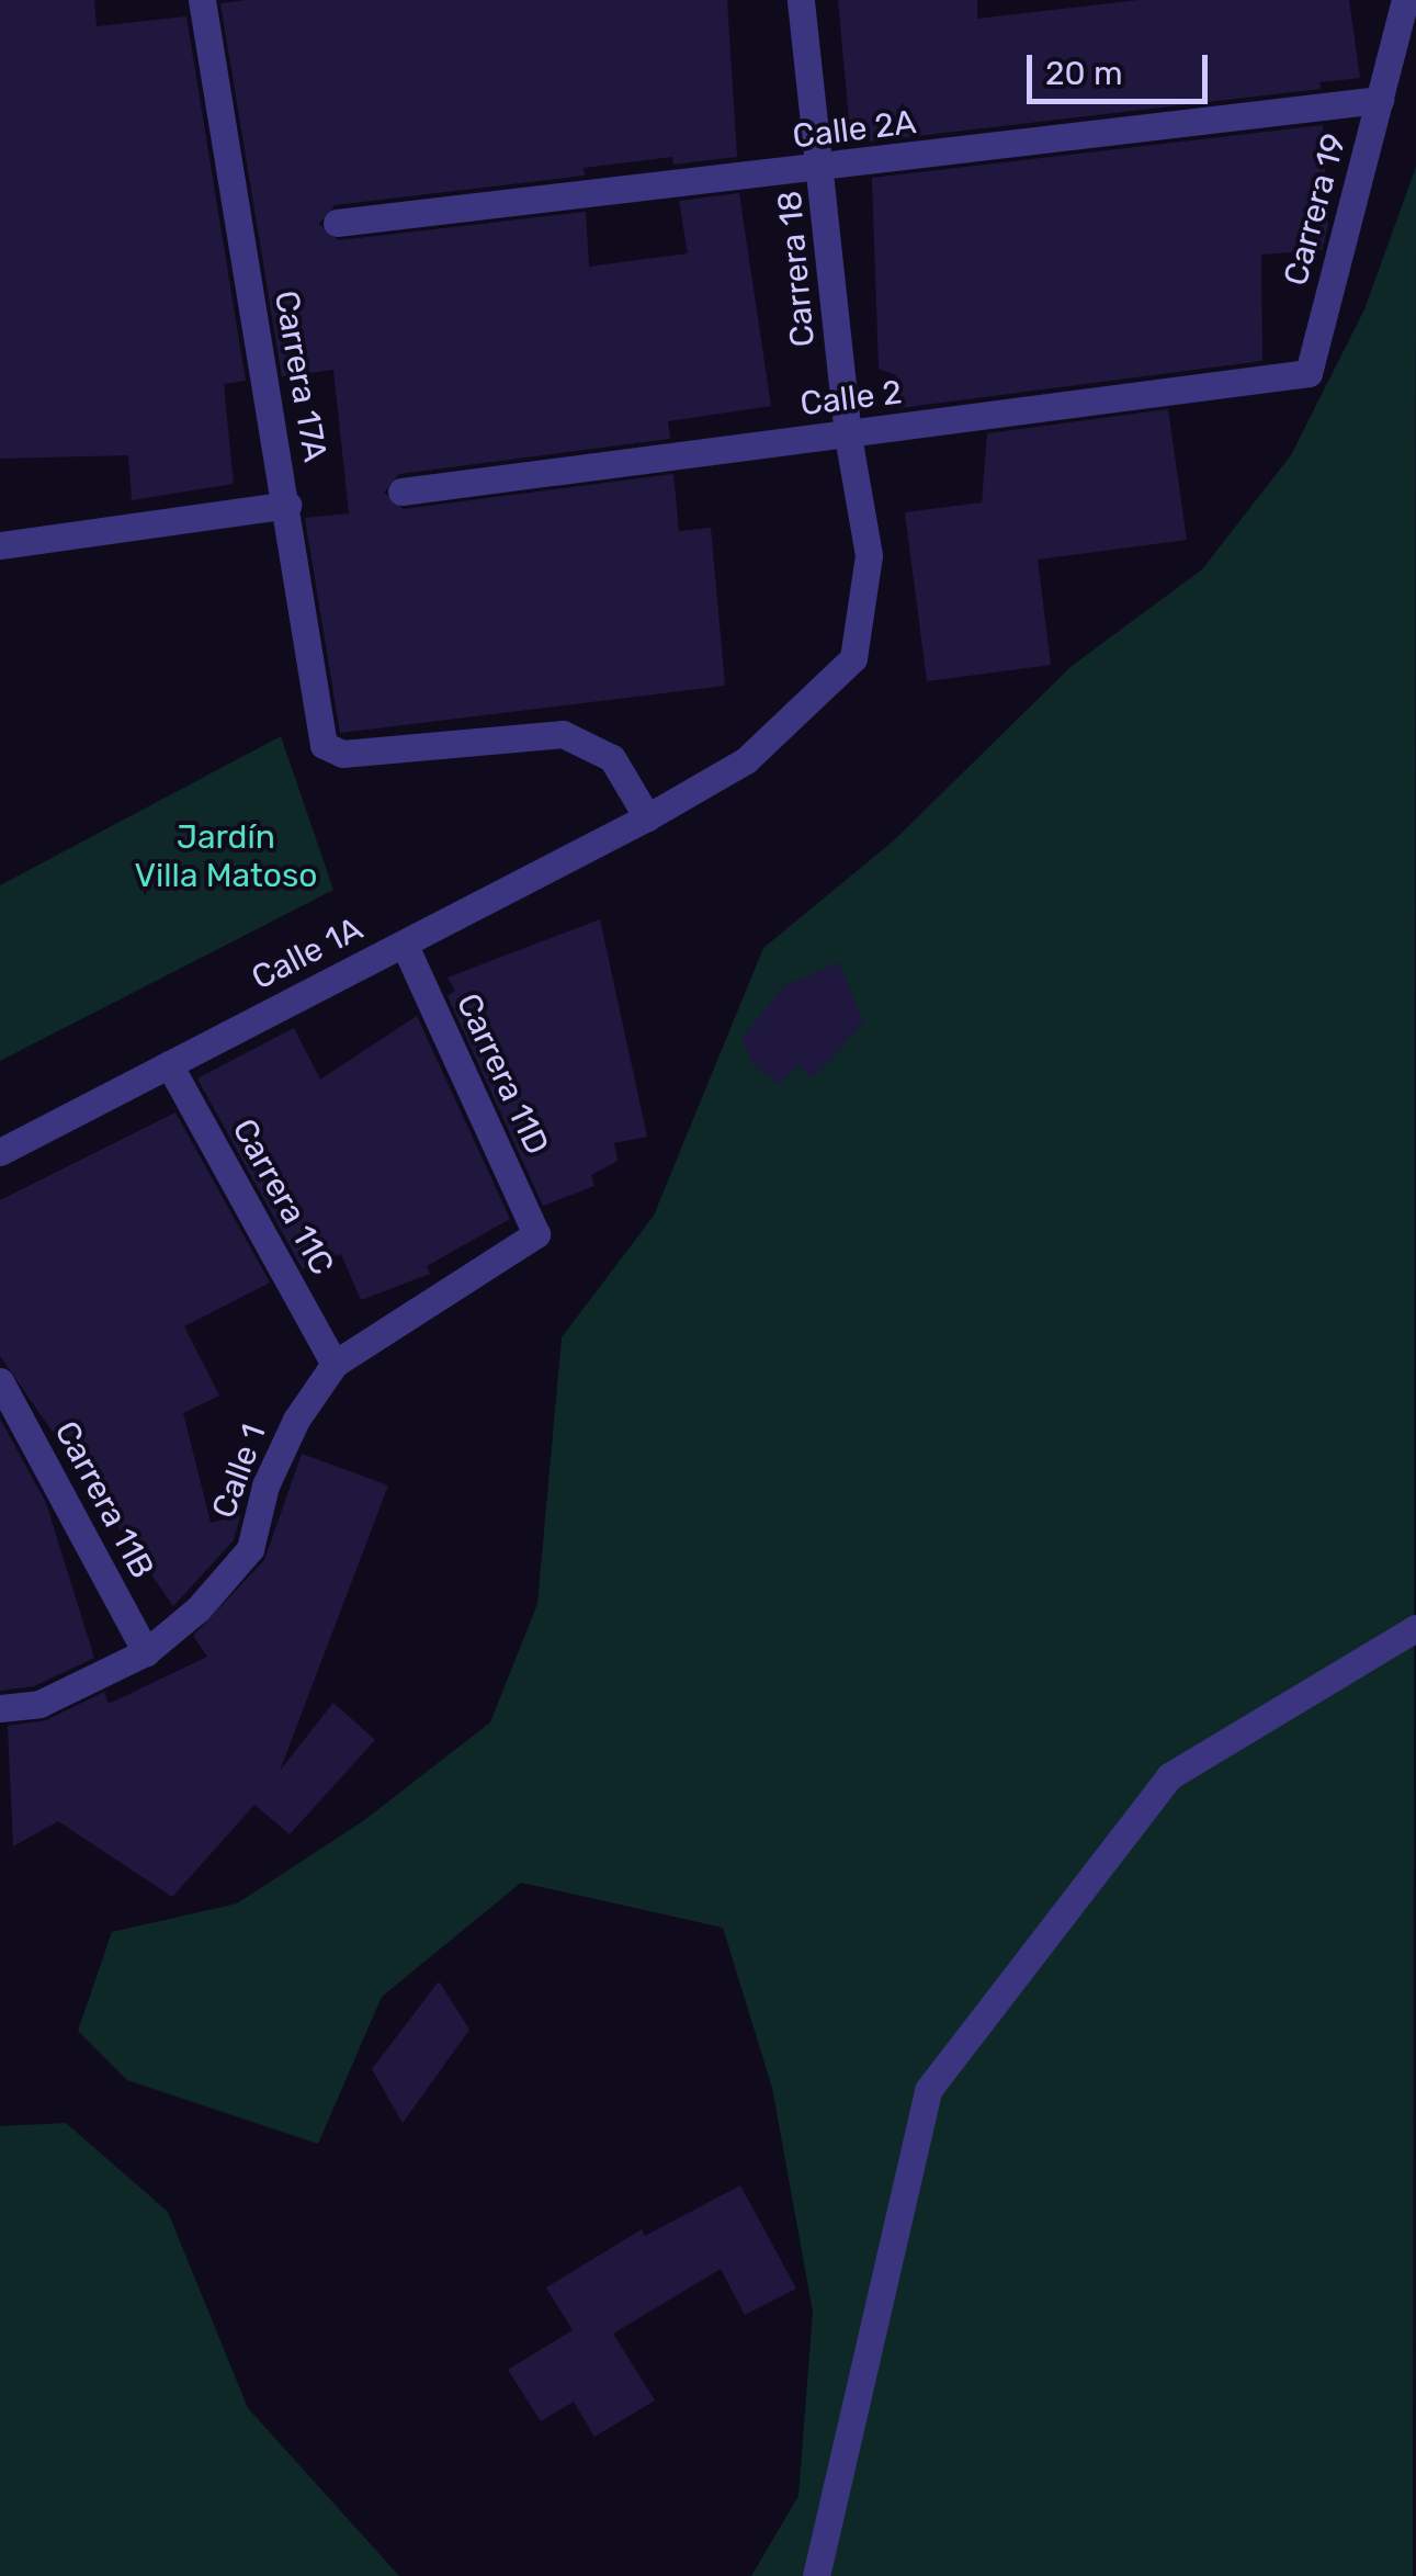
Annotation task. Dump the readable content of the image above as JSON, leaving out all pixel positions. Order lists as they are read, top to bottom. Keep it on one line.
{"streets":{"street":["Calle 2A","Carrera 19","Carrera 18","Carrera 17A","Calle 2","Calle 1A","Carrera 11D","Carrera 11C","Calle 1","Carrera 11B"]},"crossings":[["Calle 2A","Carrera 19"],["Calle 2A","Carrera 18"],["Carrera 19","Calle 2"],["Carrera 18","Calle 2"],["Carrera 18","Calle 1A"],["Carrera 17A","Calle 1A"],["Calle 1A","Carrera 11D"],["Calle 1A","Carrera 11C"],["Carrera 11D","Calle 1"],["Carrera 11C","Calle 1"],["Calle 1","Carrera 11B"]],"parks":["Jardín Villa Matoso"],"scale_bar":"20 m"}
